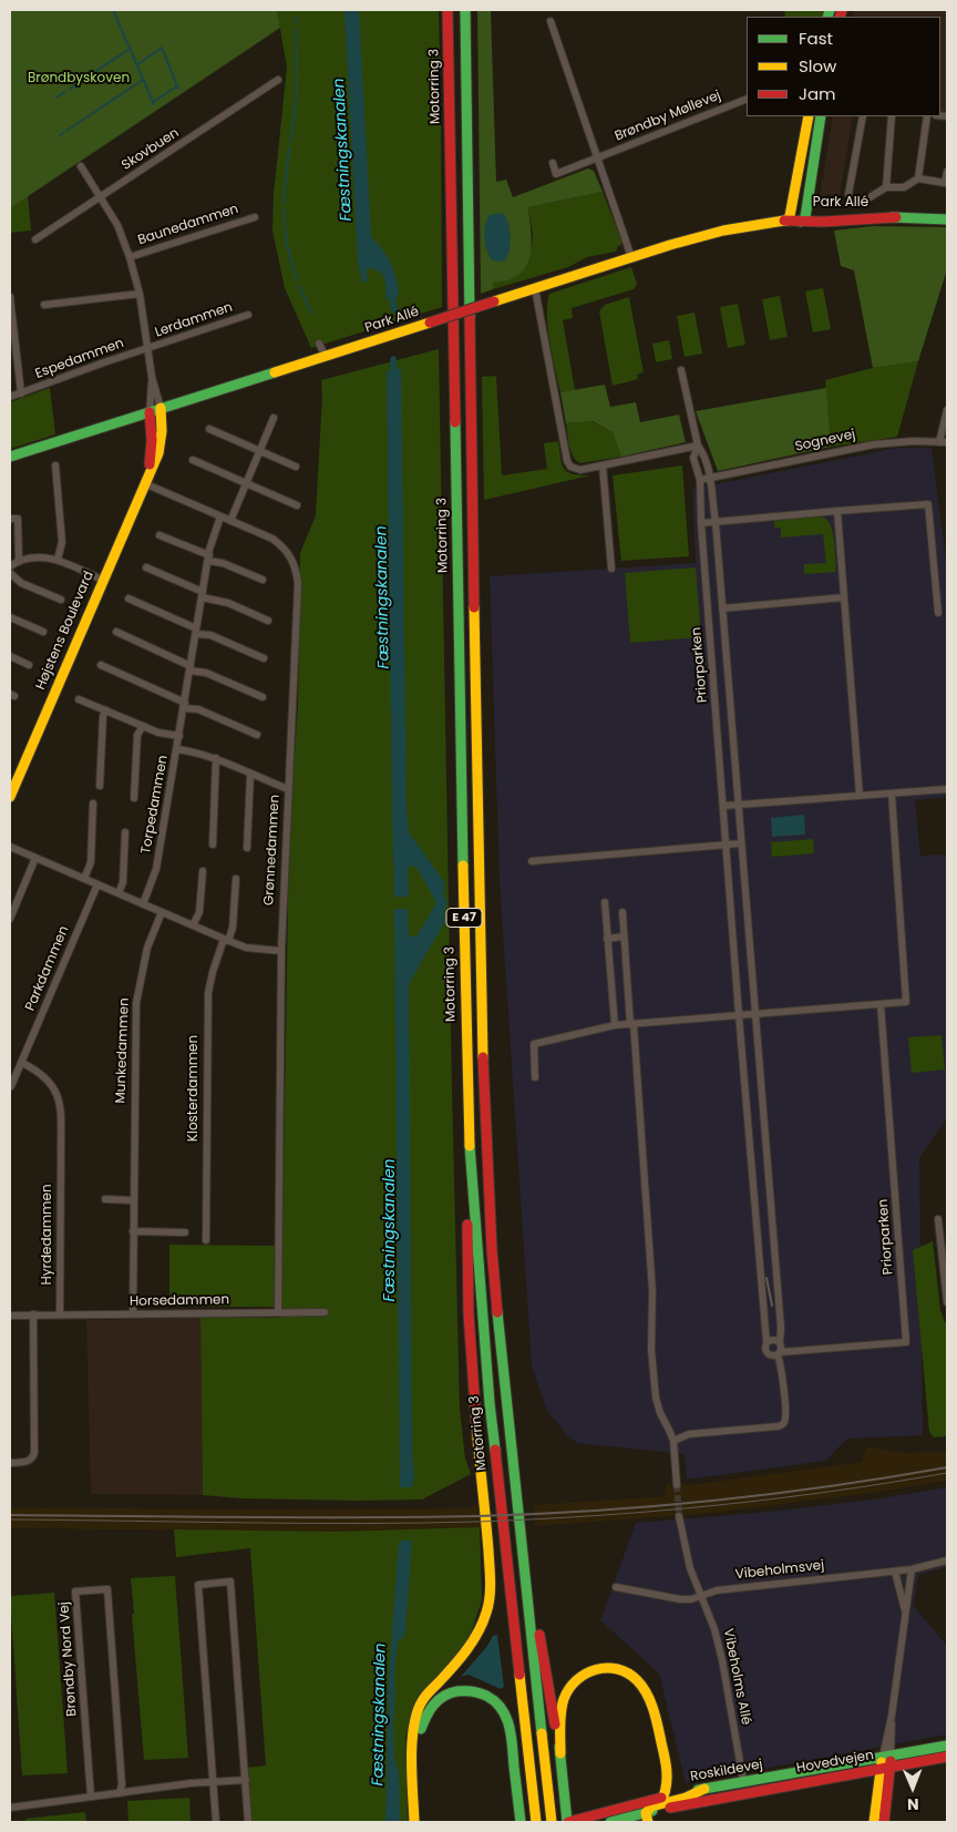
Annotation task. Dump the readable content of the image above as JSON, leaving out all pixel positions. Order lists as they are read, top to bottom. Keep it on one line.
{"streets":{"main road":["Motorring 3","Park Allé","Højstens Boulevard","E 47","Hovedvejen","Roskildevej"],"street":["Brøndby Møllevej","Skovbuen","Baunedammen","Lerdammen","Espedammen","Sognevej","Priorparken","Torpedammen","Grønnedammen","Parkdammen","Munkedammen","Klosterdammen","Hyrdedammen","Horsedammen","Vibeholmsvej","Brøndby Nord Vej","Vibeholms Allé"]},"crossings":[["Skovbuen","Baunedammen"],["Park Allé","Baunedammen"],["Park Allé","Højstens Boulevard"],["Baunedammen","Lerdammen"],["Baunedammen","Espedammen"],["Baunedammen","Højstens Boulevard"],["Lerdammen","Espedammen"],["Sognevej","Priorparken"],["Højstens Boulevard","Grønnedammen"],["Torpedammen","Grønnedammen"],["Grønnedammen","Horsedammen"],["Parkdammen","Hyrdedammen"],["Munkedammen","Horsedammen"],["Hyrdedammen","Horsedammen"],["Vibeholmsvej","Vibeholms Allé"],["Vibeholms Allé","Roskildevej"],["Hovedvejen","Roskildevej"]],"water":["Fæstningskanalen"],"parks":["Brøndbyskoven"],"legend":["Fast","Slow","Jam"],"north":"bottom"}
